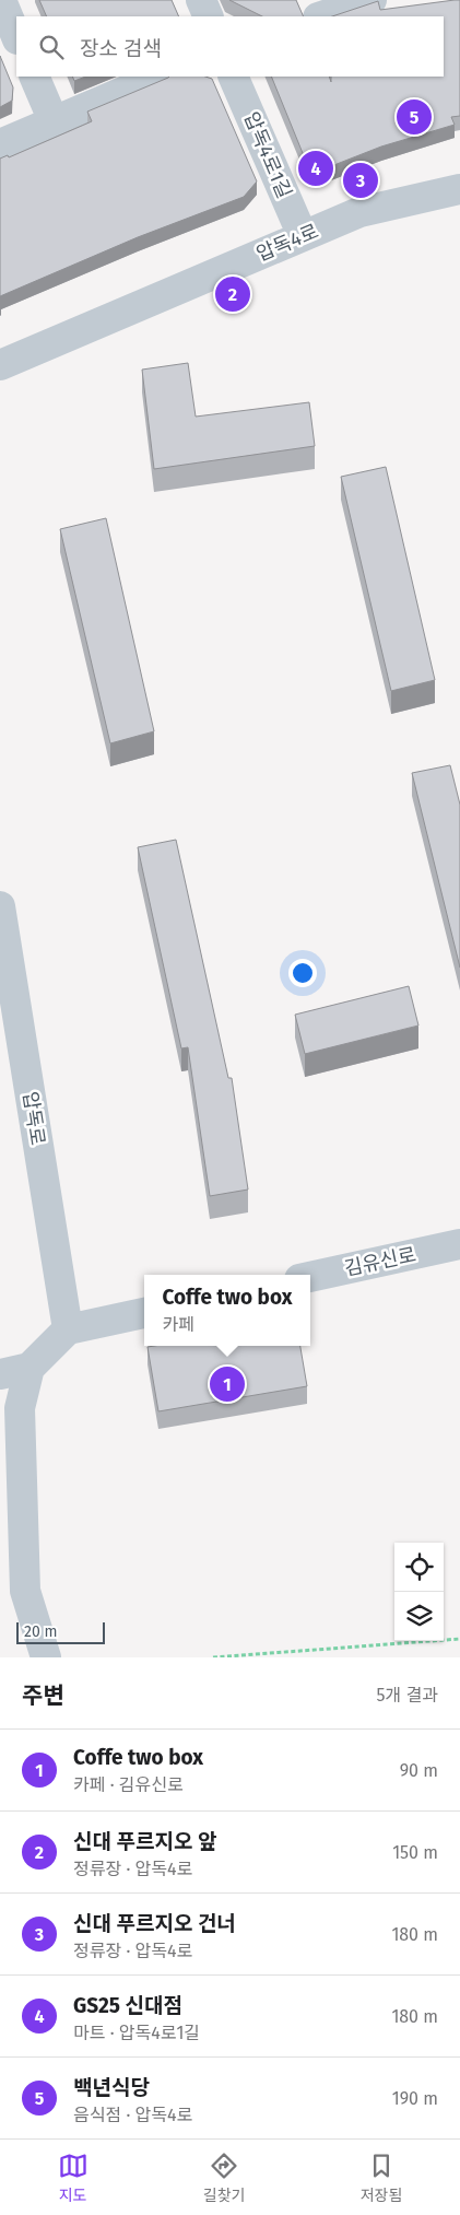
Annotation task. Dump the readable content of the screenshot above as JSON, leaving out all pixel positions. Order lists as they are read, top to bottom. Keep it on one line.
{"streets":{"street":["압독4로1길","압독4로","압독로","김유신로"]},"crossings":[["압독4로1길","압독4로"]],"scale_bar":"20 m","page":{"search":"장소 검색","pins":["5","4","3","2","1"],"popup":["Coffe two box","카페"],"scale":"20 m","heading":["주변","5개 결과"],"list":[{"mark":"1","name":"Coffe two box","note":"카페 · 김유신로","value":"90 m"},{"mark":"2","name":"신대 푸르지오 앞","note":"정류장 · 압독4로","value":"150 m"},{"mark":"3","name":"신대 푸르지오 건너","note":"정류장 · 압독4로","value":"180 m"},{"mark":"4","name":"GS25 신대점","note":"마트 · 압독4로1길","value":"180 m"},{"mark":"5","name":"백년식당","note":"음식점 · 압독4로","value":"190 m"}],"nav":["지도","길찾기","저장됨"]}}
